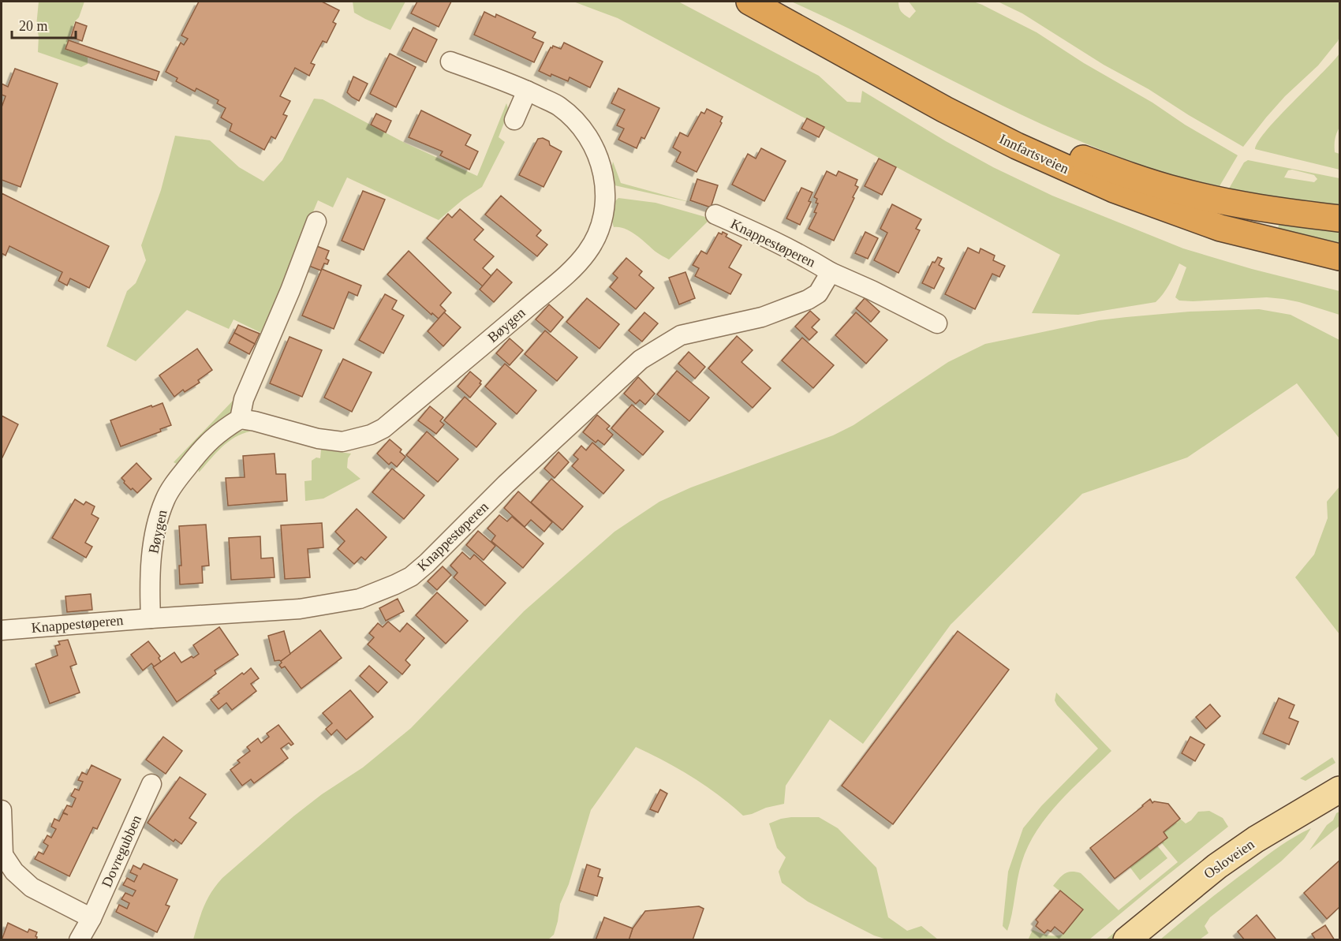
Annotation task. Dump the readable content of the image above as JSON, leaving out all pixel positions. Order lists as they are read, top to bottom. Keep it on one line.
{"streets":{"highway":["Innfartsveien"],"main road":["Osloveien"],"street":["Knappestøperen","Bøygen","Dovregubben"]},"crossings":[["Knappestøperen","Bøygen"]],"scale_bar":"20 m"}
